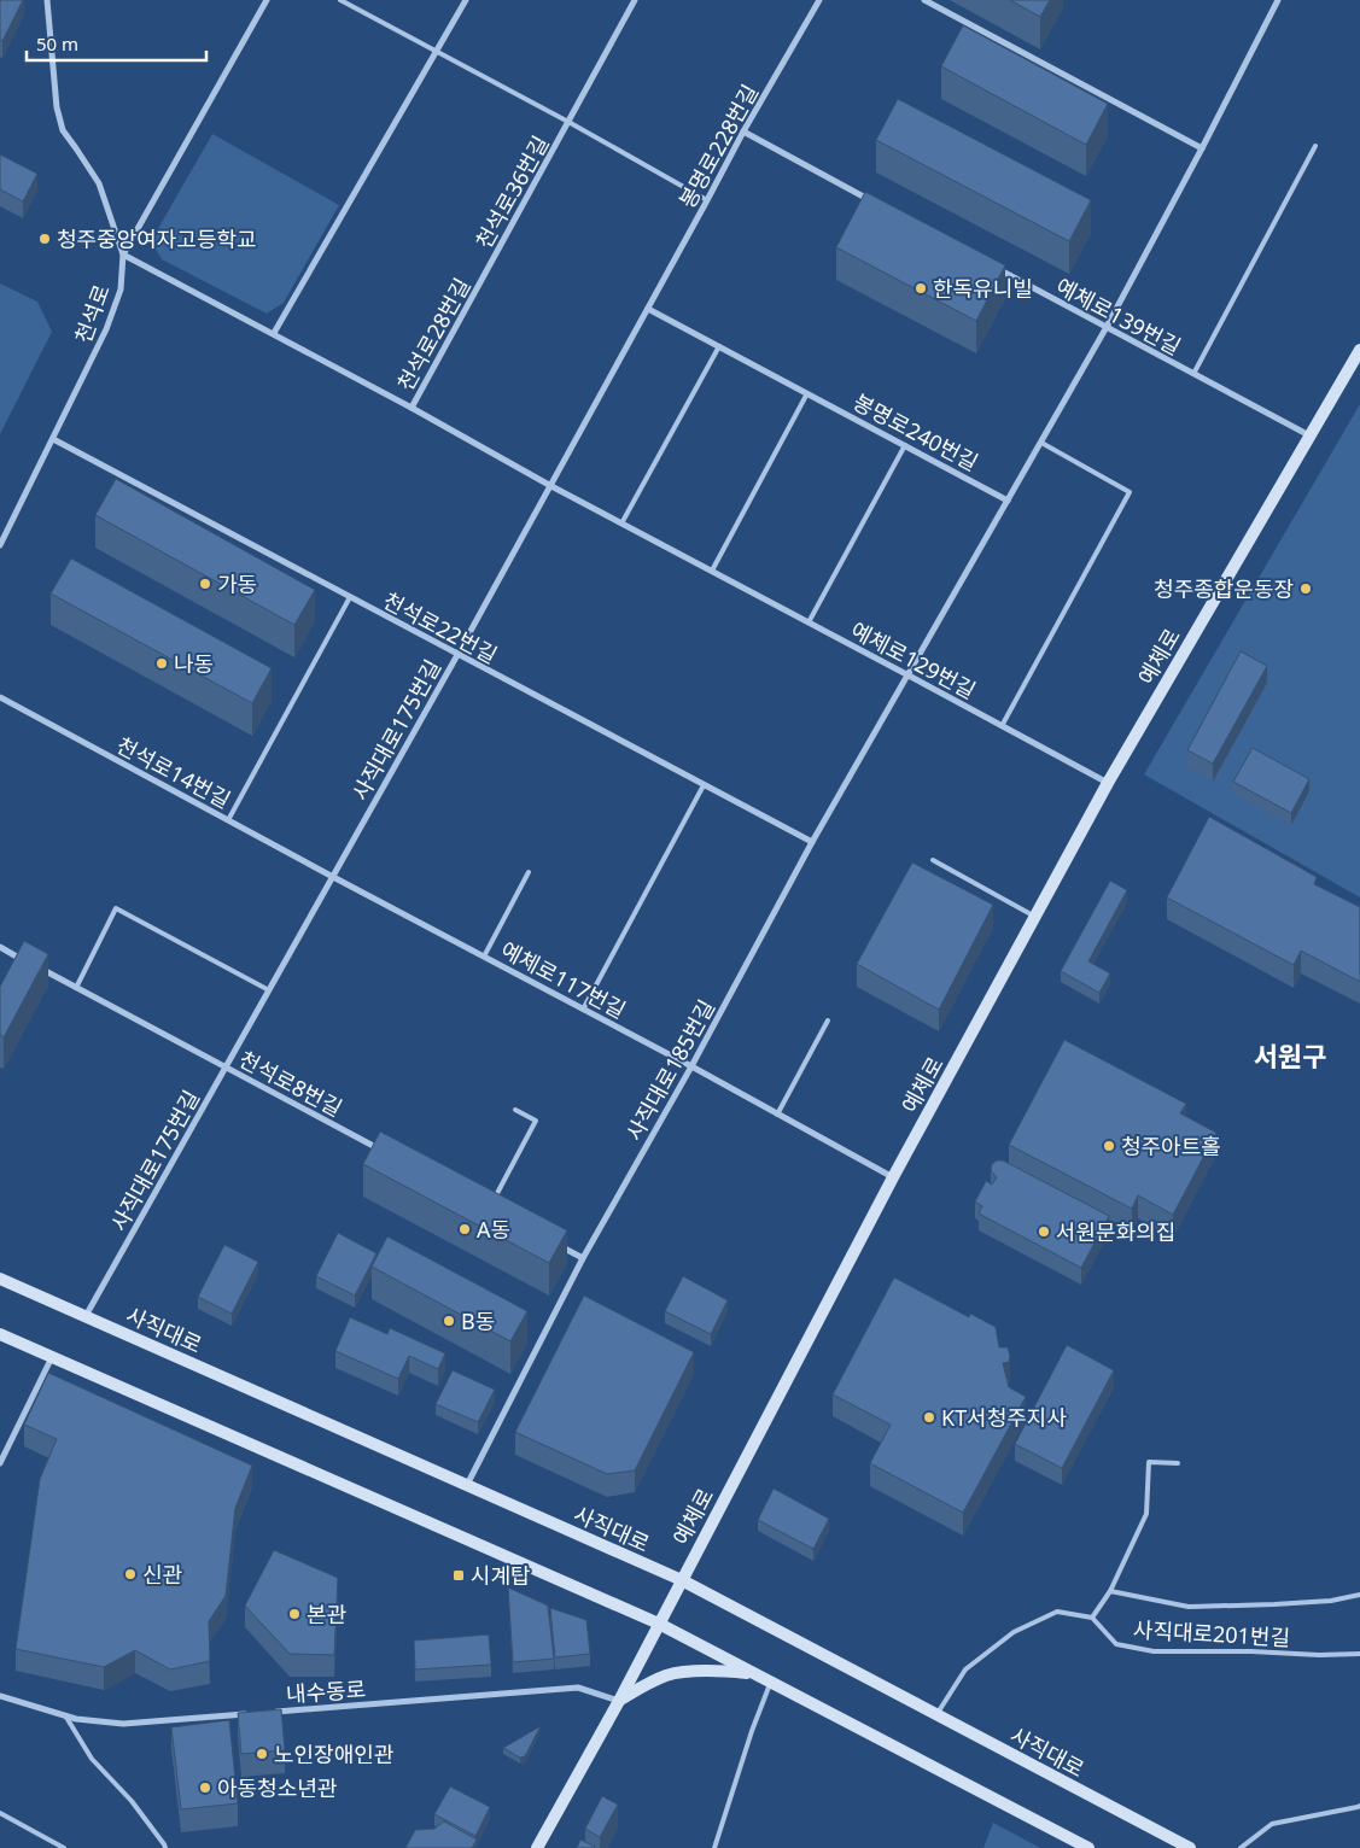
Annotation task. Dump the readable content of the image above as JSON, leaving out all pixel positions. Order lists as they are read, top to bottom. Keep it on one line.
{"streets":{"main road":["예체로","사직대로"],"street":["봉명로228번길","천석로36번길","천석로","예체로139번길","천석로28번길","봉명로240번길","천석로22번길","예체로129번길","사직대로175번길","천석로14번길","예체로117번길","사직대로185번길","천석로8번길","내수동로"],"lane":["사직대로201번길"]},"crossings":[["봉명로228번길","천석로36번길"],["봉명로228번길","예체로129번길"],["봉명로228번길","사직대로175번길"],["천석로36번길","천석로28번길"],["천석로","천석로22번길"],["천석로","예체로129번길"],["예체로139번길","예체로"],["천석로28번길","예체로129번길"],["천석로22번길","사직대로175번길"],["천석로22번길","사직대로185번길"],["예체로","예체로129번길"],["예체로","예체로117번길"],["예체로","사직대로"],["예체로","내수동로"],["예체로129번길","사직대로175번길"],["예체로129번길","사직대로185번길"],["사직대로175번길","천석로14번길"],["사직대로175번길","예체로117번길"],["사직대로175번길","천석로8번길"],["사직대로175번길","사직대로"],["천석로14번길","예체로117번길"],["예체로117번길","사직대로185번길"],["사직대로185번길","사직대로"]],"districts":["서원구"],"places":{"other":["청주중앙여자고등학교","한독유니빌","가동","청주종합운동장","나동","청주아트홀","A동","서원문화의집","B동","KT서청주지사","신관","본관","노인장애인관","아동청소년관"],"transit":["시계탑"]},"scale_bar":"50 m"}
